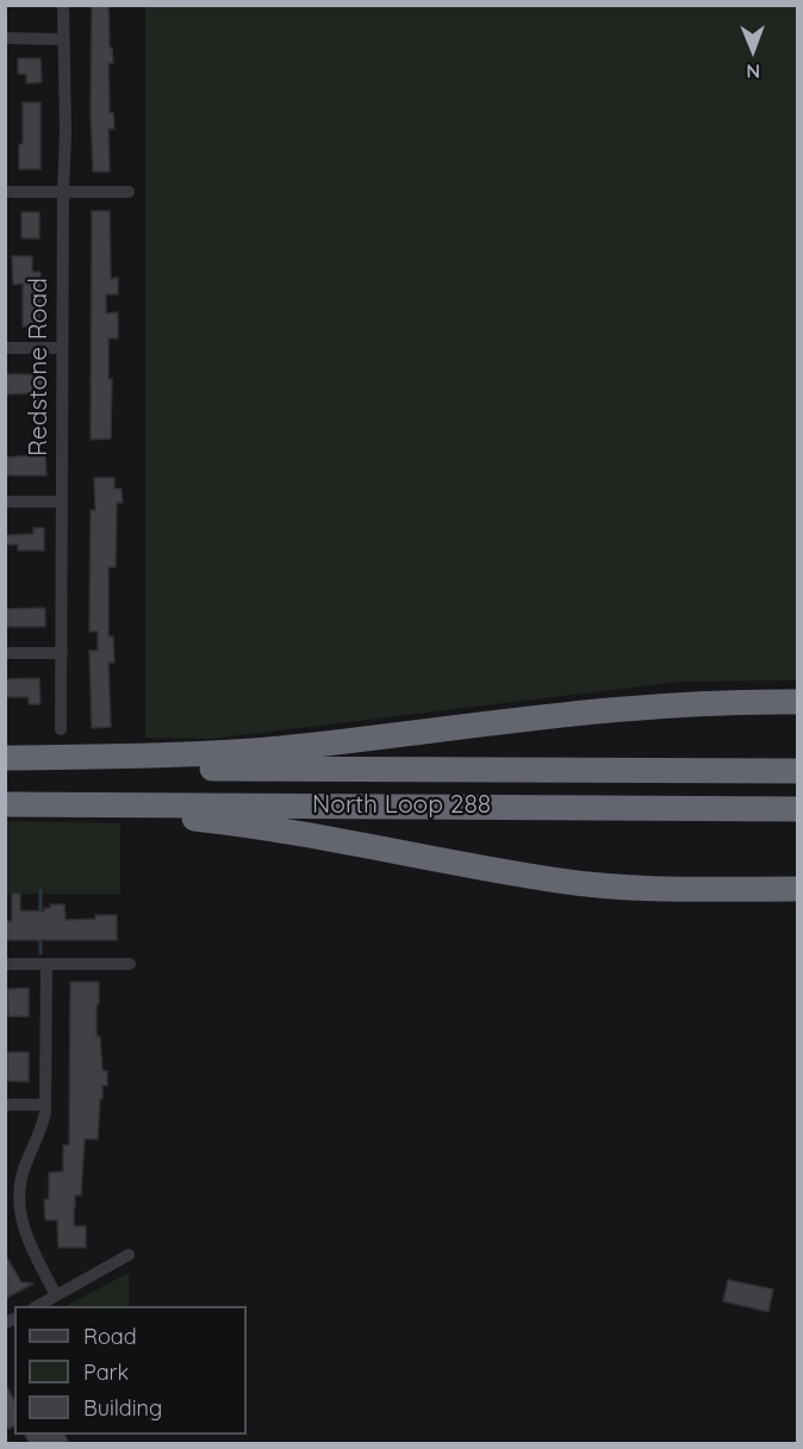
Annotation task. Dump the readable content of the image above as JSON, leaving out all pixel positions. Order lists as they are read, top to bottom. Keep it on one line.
{"streets":{"highway":["North Loop 288"],"street":["Redstone Road"]},"legend":["Road","Park","Building"],"north":"bottom"}
